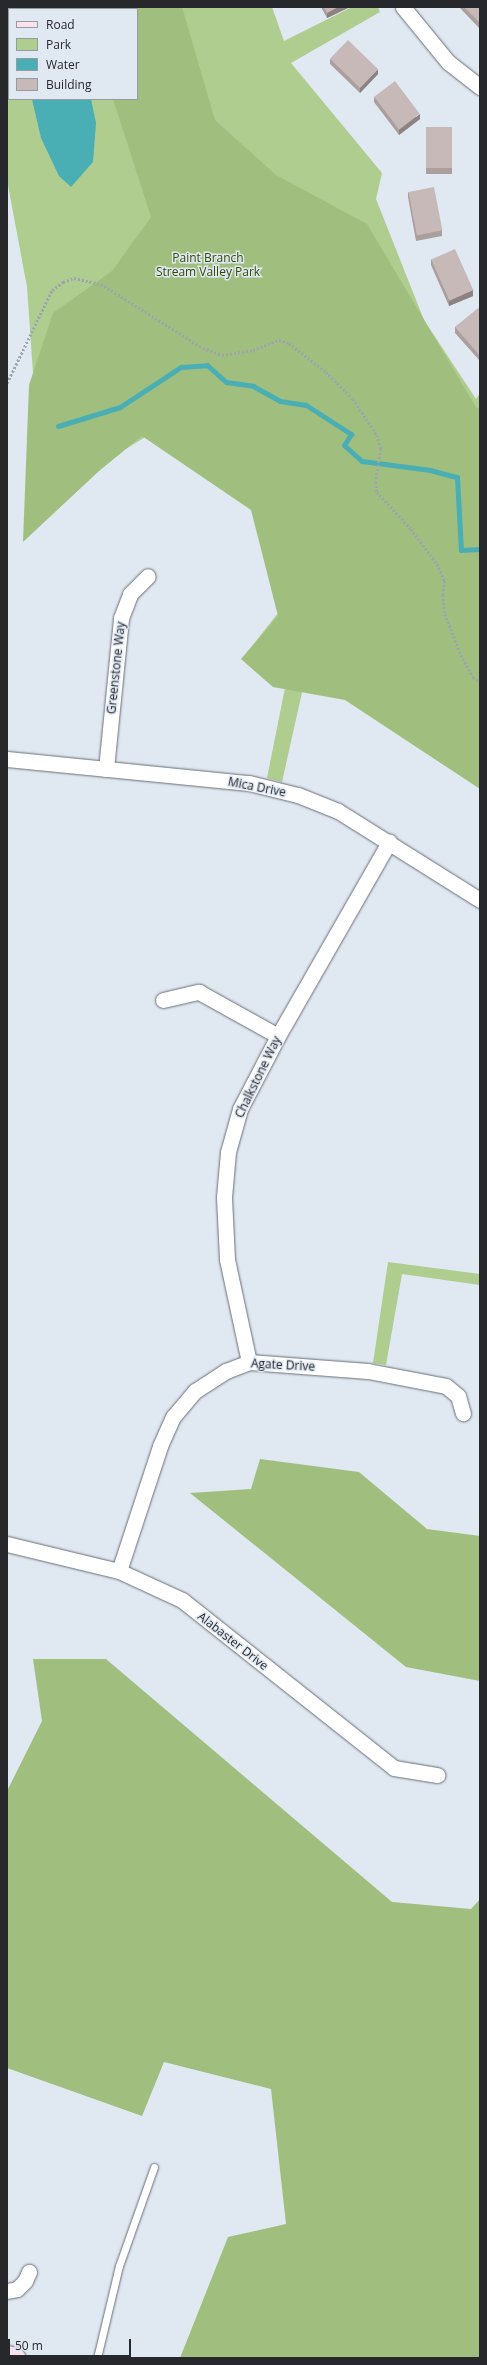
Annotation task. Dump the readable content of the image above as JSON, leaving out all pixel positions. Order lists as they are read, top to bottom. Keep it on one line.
{"streets":{"street":["Greenstone Way","Mica Drive","Chalkstone Way","Agate Drive","Alabaster Drive"]},"crossings":[["Greenstone Way","Mica Drive"],["Mica Drive","Chalkstone Way"],["Chalkstone Way","Agate Drive"],["Agate Drive","Alabaster Drive"]],"parks":["Paint Branch Stream Valley Park"],"legend":["Road","Park","Water","Building"],"scale_bar":"50 m"}
